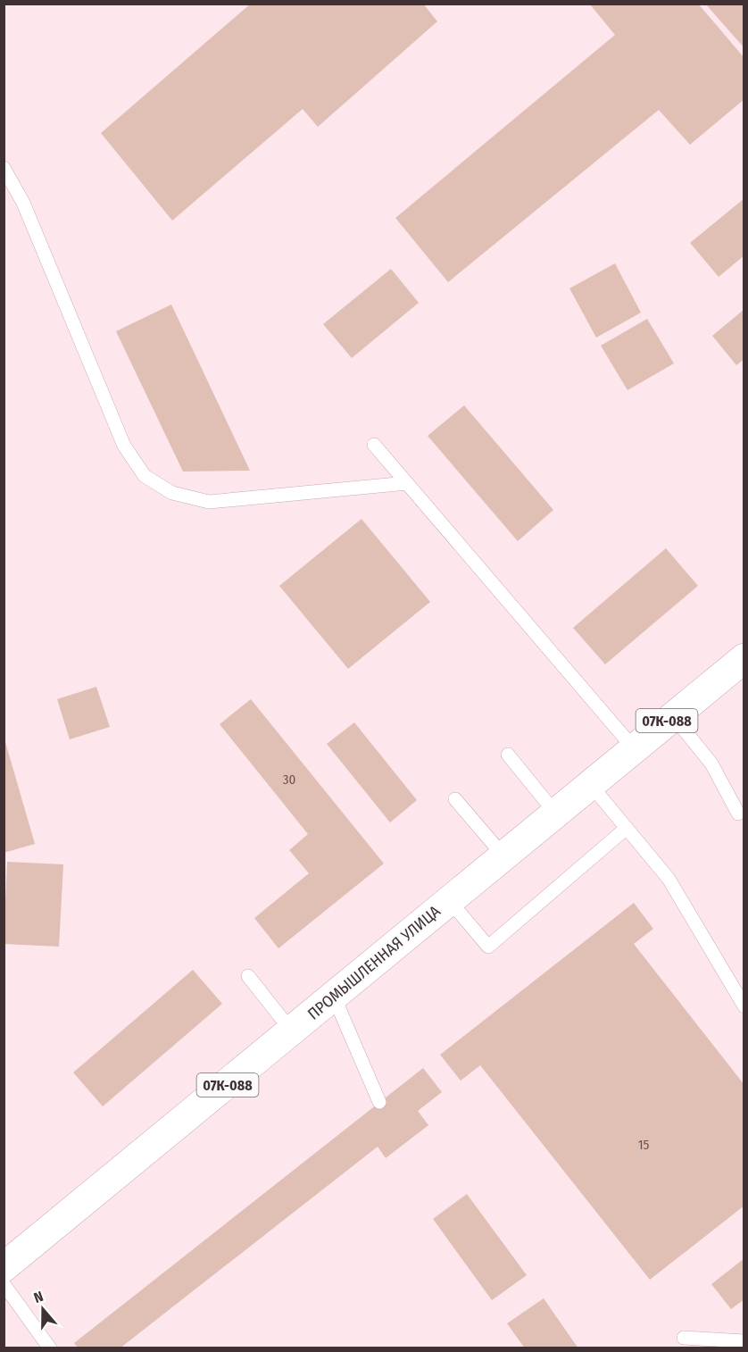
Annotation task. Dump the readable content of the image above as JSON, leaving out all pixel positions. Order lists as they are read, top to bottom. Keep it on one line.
{"streets":{"main road":["07К-088","ПРОМЫШЛЕННАЯ УЛИЦА"]},"house_numbers":["30","15"],"north":"top"}
